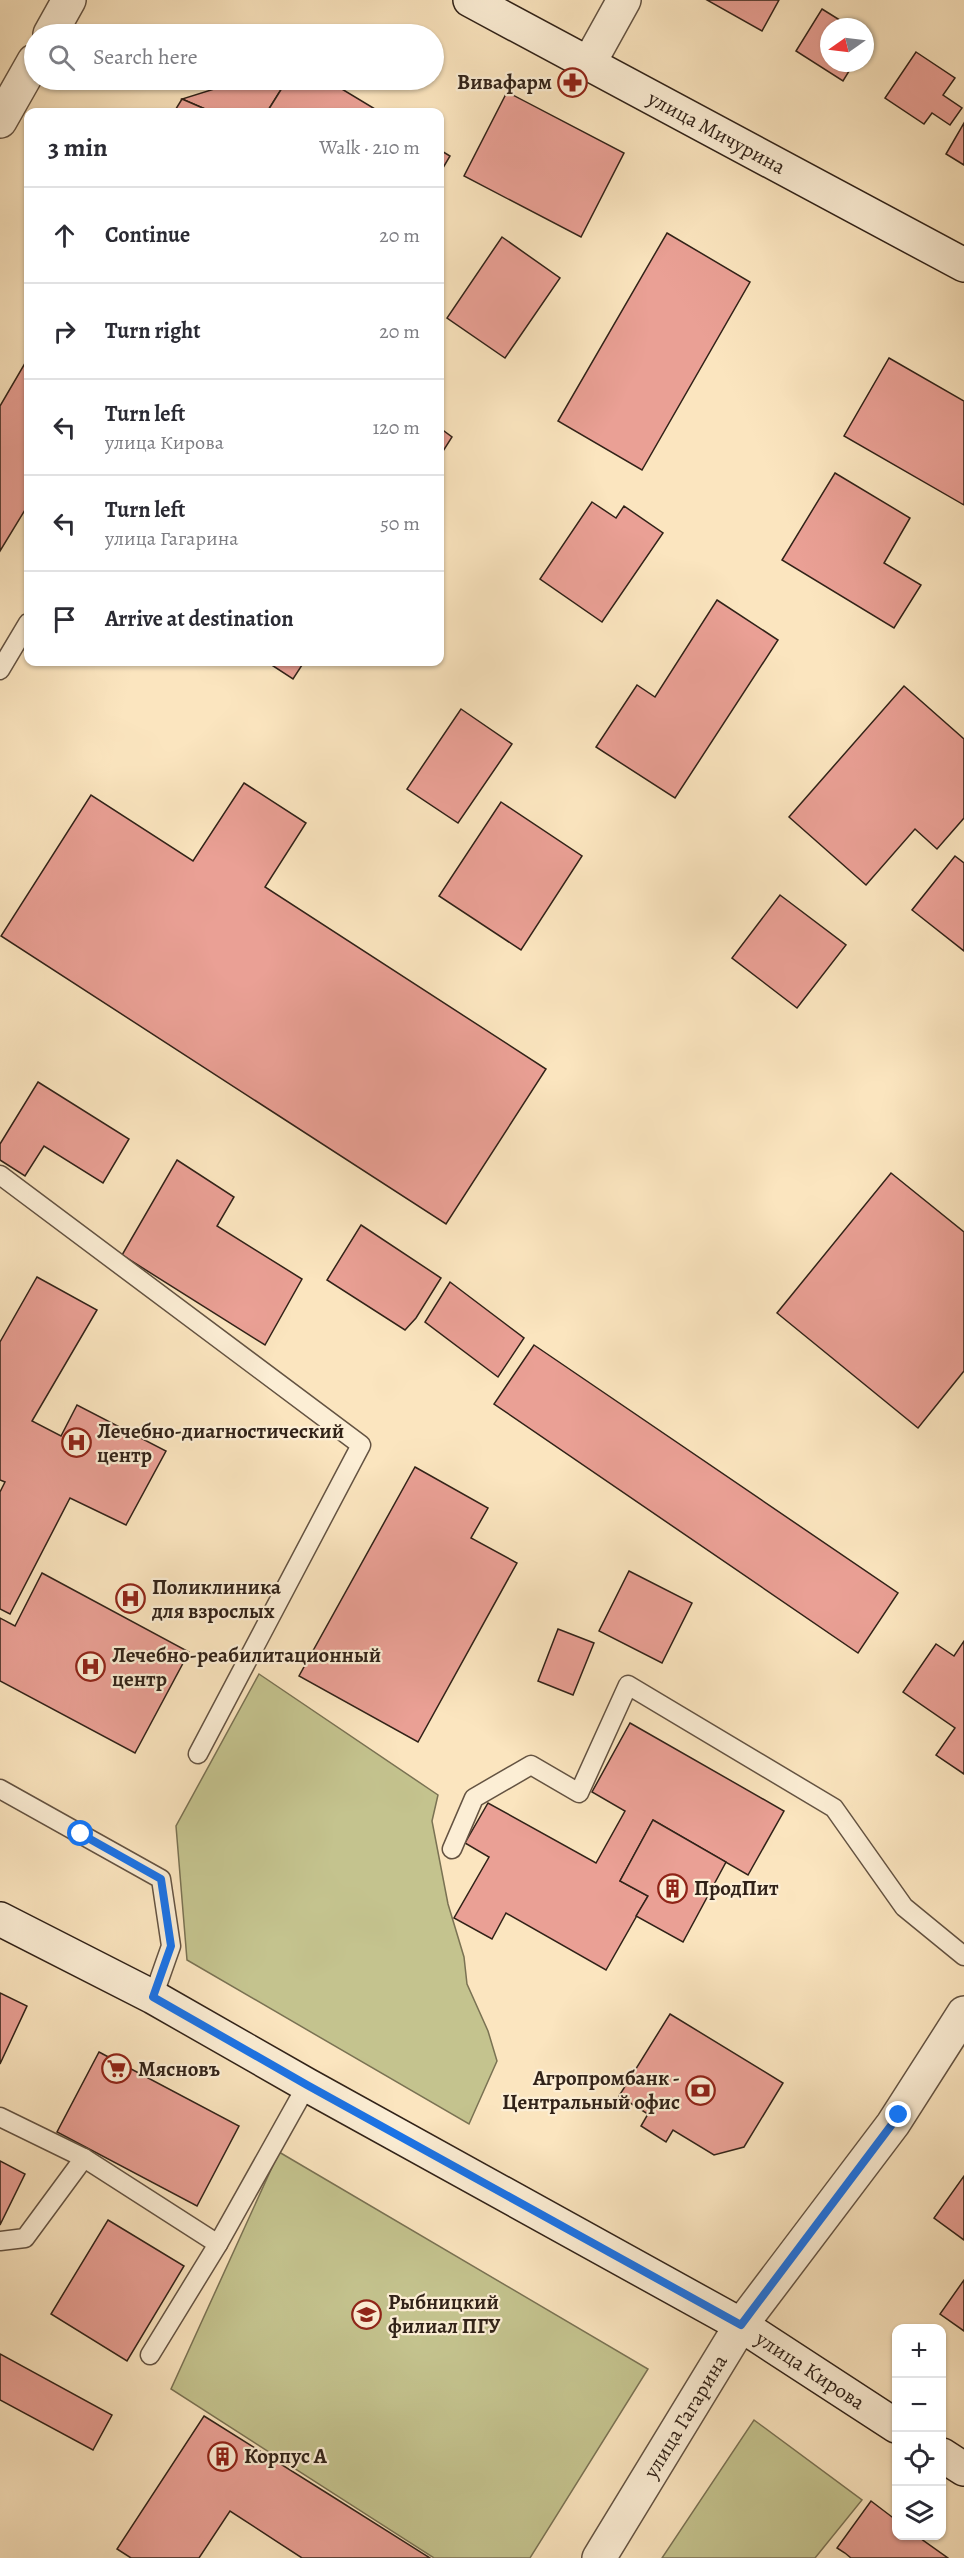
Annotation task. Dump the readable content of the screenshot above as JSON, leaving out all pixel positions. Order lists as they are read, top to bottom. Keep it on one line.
{"streets":{"street":["улица Мичурина","улица Кирова","улица Гагарина"]},"crossings":[["улица Кирова","улица Гагарина"]],"places":{"pharmacy":["Вивафарм"],"hospital":["Лечебно-диагностический центр","Поликлиника для взрослых","Лечебно-реабилитационный центр"],"building":["ПродПит","Корпус А"],"supermarket":["Мясновъ"],"bank":["Агропромбанк - Центральный офис"],"school or university":["Рыбницкий филиал ПГУ"]},"north":"left","page":{"search":"Search here","heading":["3 min","Walk · 210 m"],"list":[["Continue","20 m"],["Turn right","20 m"],["Turn left","улица Кирова","120 m"],["Turn left","улица Гагарина","50 m"],"Arrive at destination"],"map_buttons":["+","−"]}}
